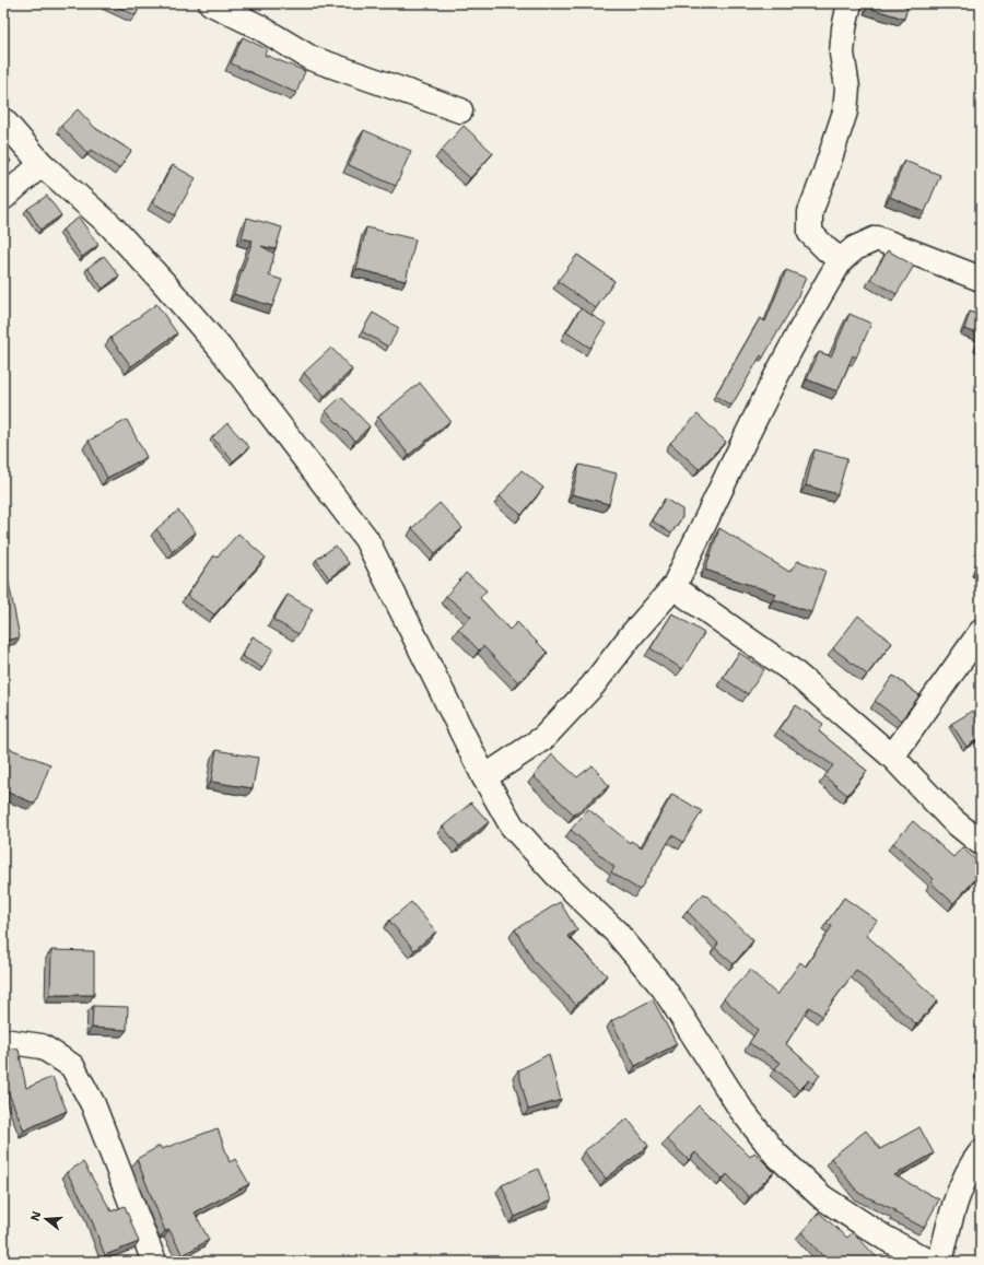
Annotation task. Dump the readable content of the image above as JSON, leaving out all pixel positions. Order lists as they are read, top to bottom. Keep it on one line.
{"north":"left"}
